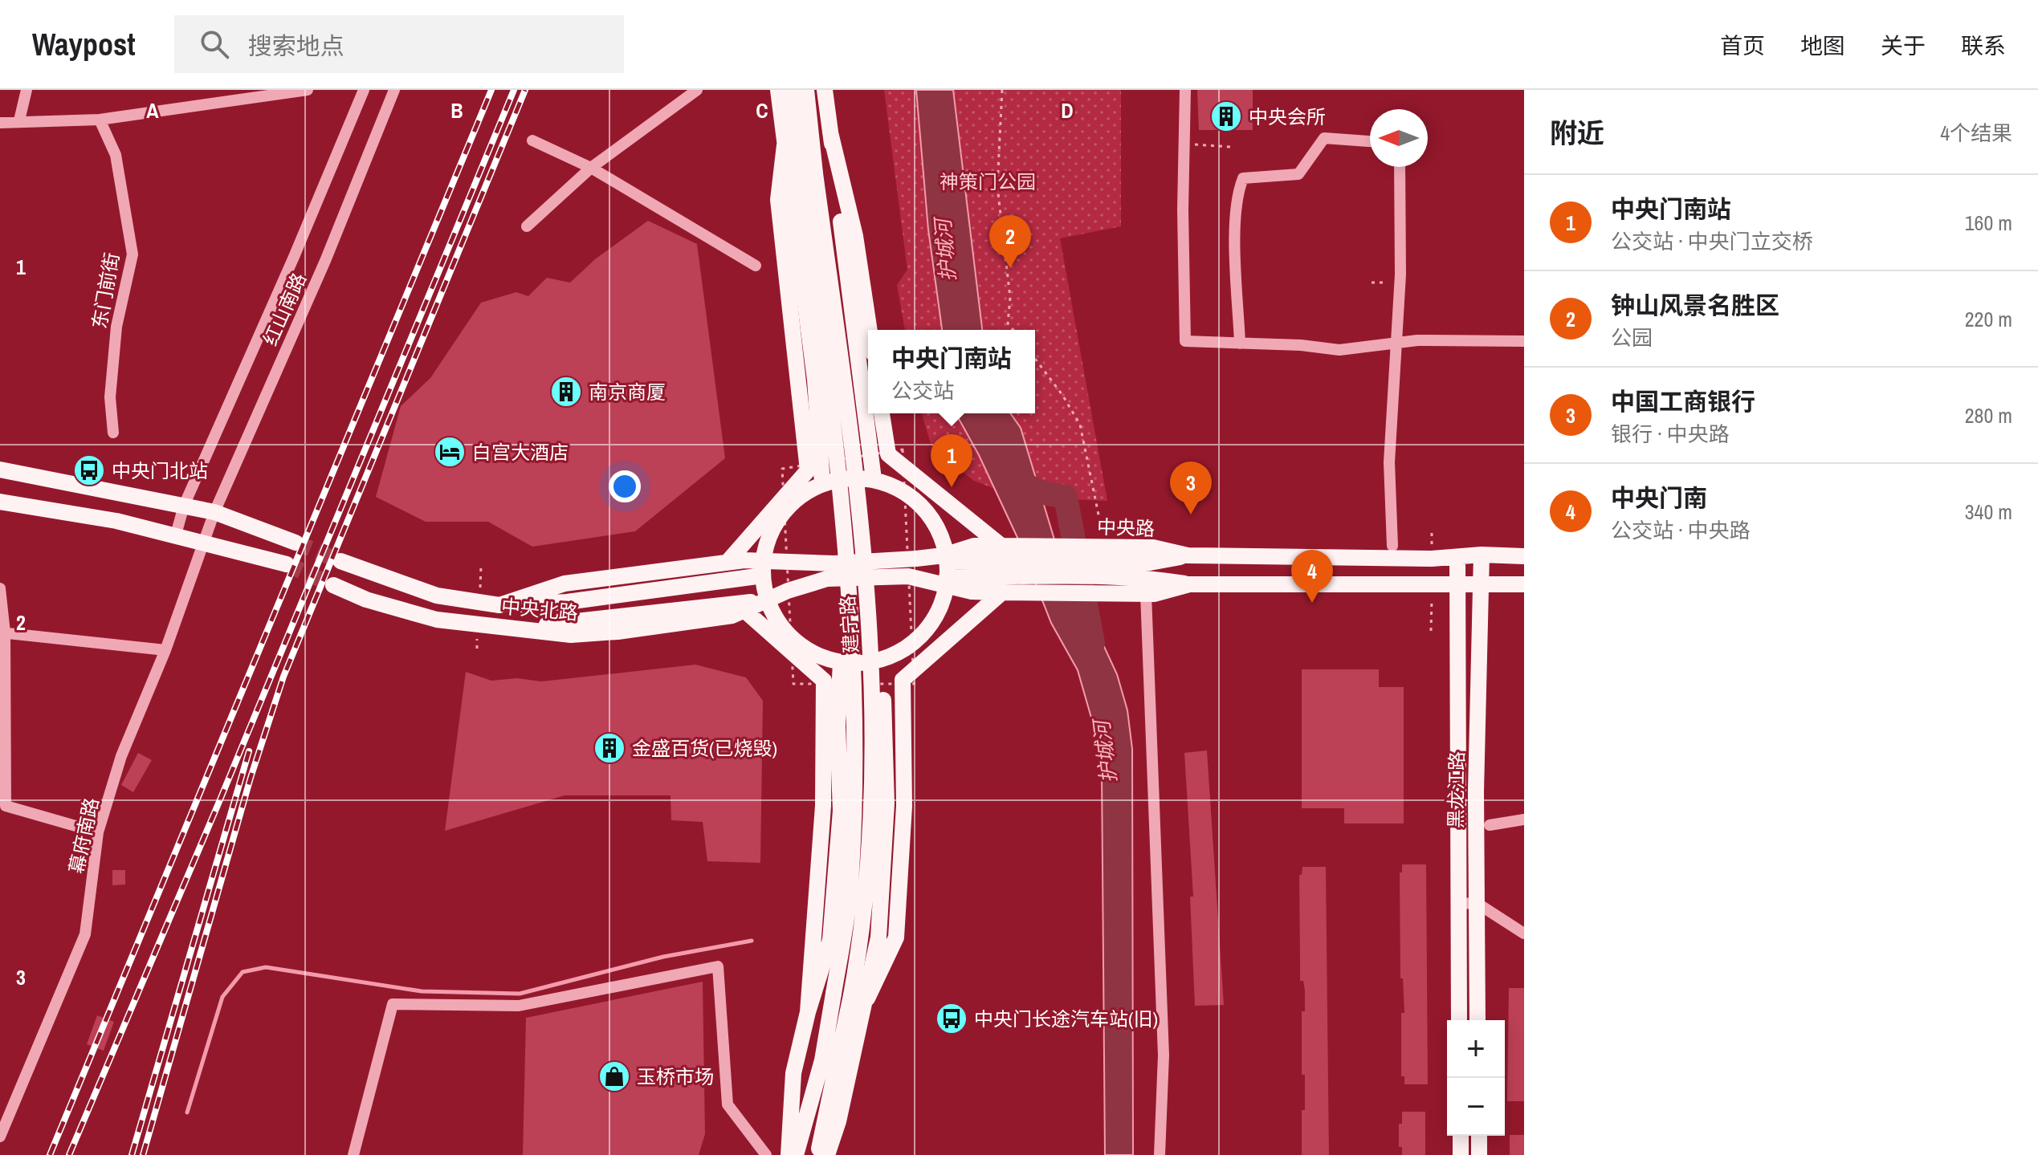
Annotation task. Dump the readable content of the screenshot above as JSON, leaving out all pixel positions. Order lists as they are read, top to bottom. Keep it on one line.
{"streets":{"main road":["中央路","中央北路","建宁路","黑龙江路"],"street":["东门前街","红山南路","幕府南路"]},"crossings":[["红山南路","幕府南路"],["中央路","中央北路"]],"water":["护城河"],"parks":["神策门公园"],"places":{"building":["中央会所","南京商厦","金盛百货(已烧毁)"],"hotel":["白宫大酒店"],"bus stop":["中央门北站","中央门长途汽车站(旧)"],"shop":["玉桥市场"]},"north":"left","page":{"header":"Waypost","search":"搜索地点","nav":["首页","地图","关于","联系"],"heading":["附近","4个结果"],"list":[{"mark":"1","name":"中央门南站","note":"公交站 · 中央门立交桥","value":"160 m"},{"mark":"2","name":"钟山风景名胜区","note":"公园","value":"220 m"},{"mark":"3","name":"中国工商银行","note":"银行 · 中央路","value":"280 m"},{"mark":"4","name":"中央门南","note":"公交站 · 中央路","value":"340 m"}],"pins":["2","1","3","4"],"popup":["中央门南站","公交站"],"map_buttons":["+","−"]},"grid":{"columns":["A","B","C","D"],"rows":["1","2","3"]}}
